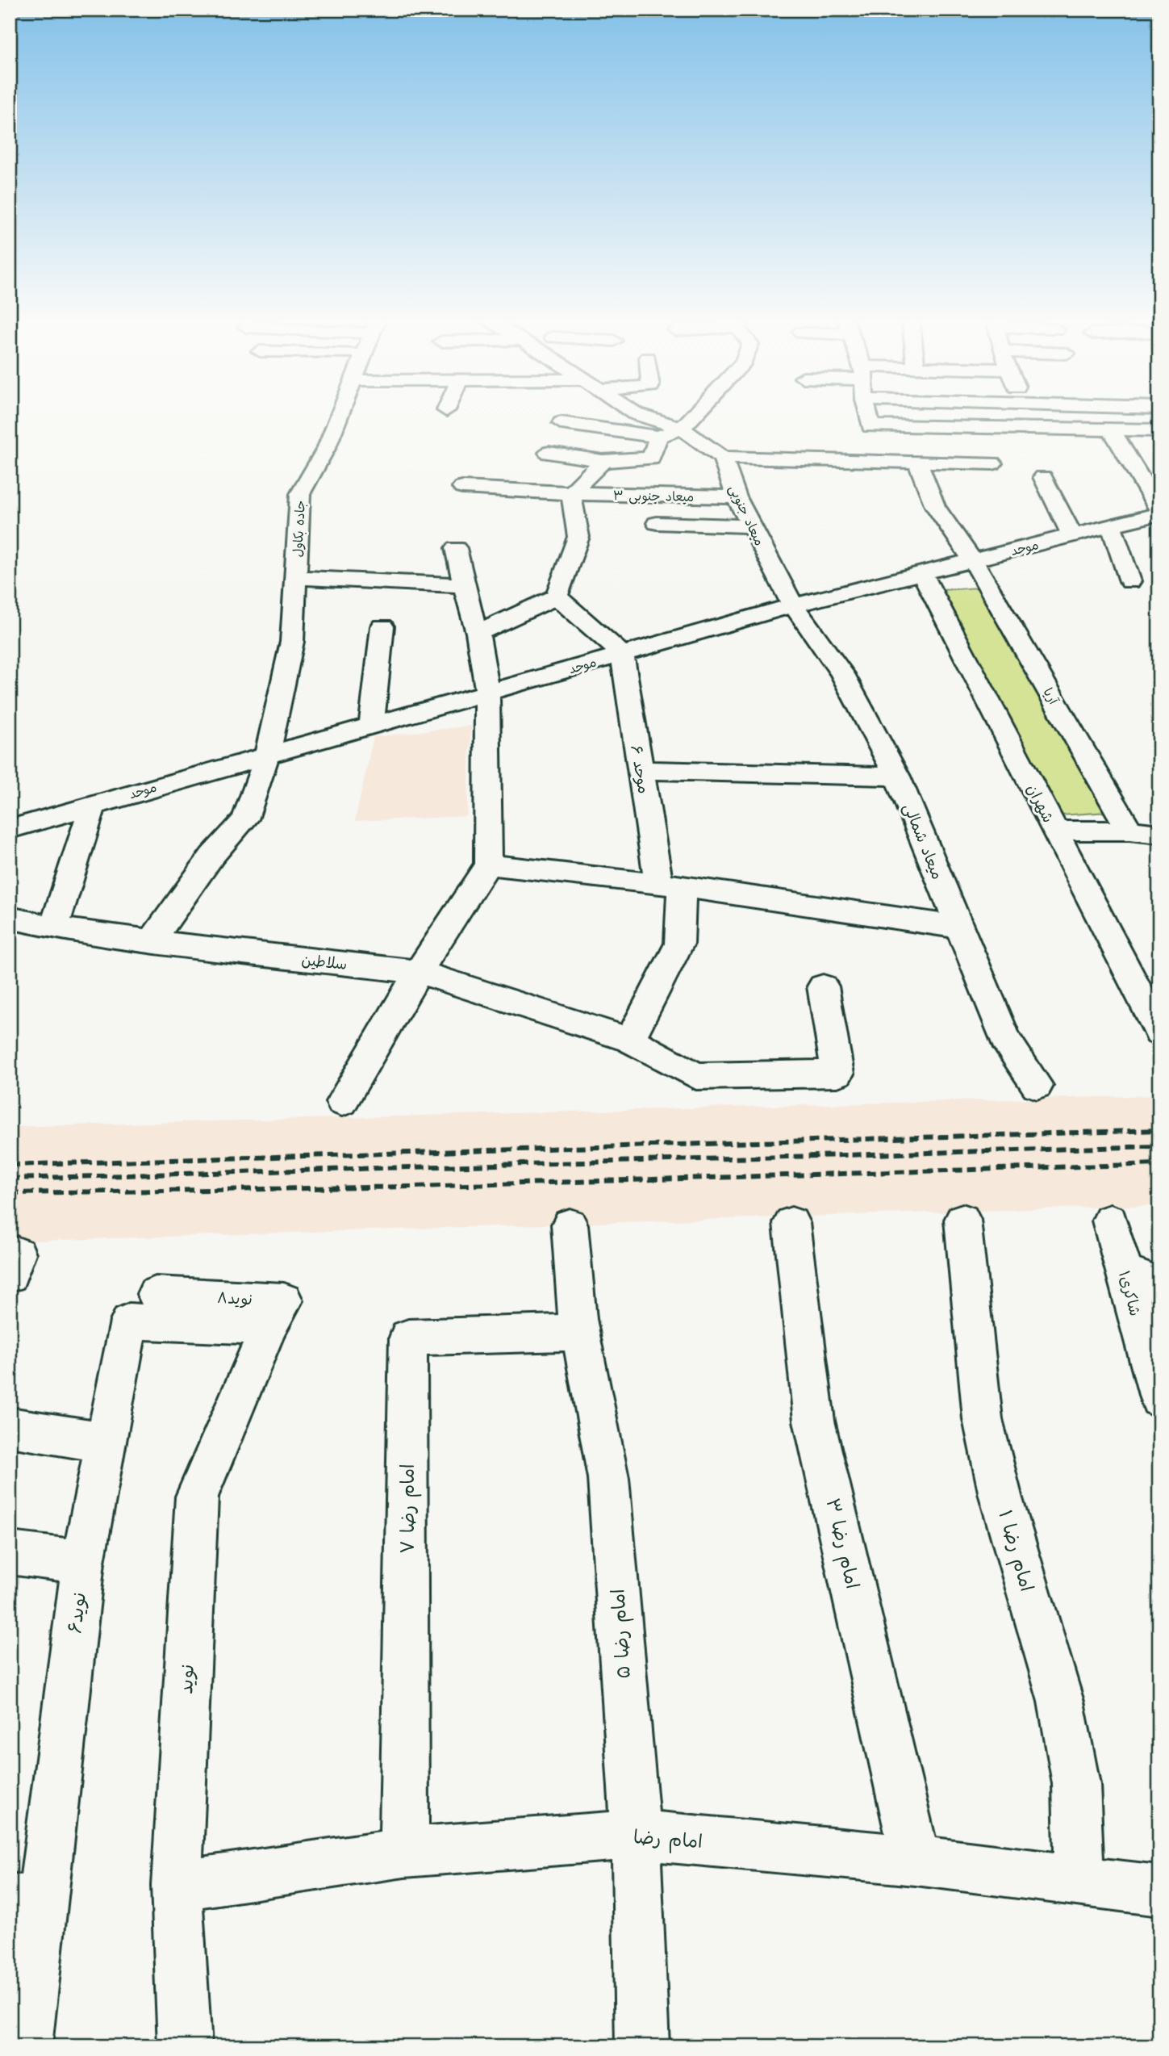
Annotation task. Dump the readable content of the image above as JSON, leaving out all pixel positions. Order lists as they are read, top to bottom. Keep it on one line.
{"streets":{"street":["میعاد جنوبی ۳","میعاد جنوبی","جاده بکاول","موحد","آریا","موحد ۶","شهران","میعاد شمالی","سلاطین","شاکری۱","نوید۸","امام رضا ۷","امام رضا ۳","امام رضا ۱","نوید۶","امام رضا ۵","نوید","امام رضا"]},"crossings":[["میعاد جنوبی ۳","میعاد جنوبی"],["میعاد جنوبی","موحد"],["میعاد جنوبی","میعاد شمالی"],["جاده بکاول","موحد"],["جاده بکاول","سلاطین"],["موحد","آریا"],["موحد","موحد ۶"],["موحد","شهران"],["موحد","میعاد شمالی"],["موحد ۶","سلاطین"],["نوید۸","نوید۶"],["نوید۸","نوید"],["امام رضا ۷","امام رضا ۵"],["امام رضا ۷","امام رضا"],["امام رضا ۳","امام رضا"],["امام رضا ۱","امام رضا"],["نوید۶","نوید"],["امام رضا ۵","امام رضا"],["نوید","امام رضا"]]}
